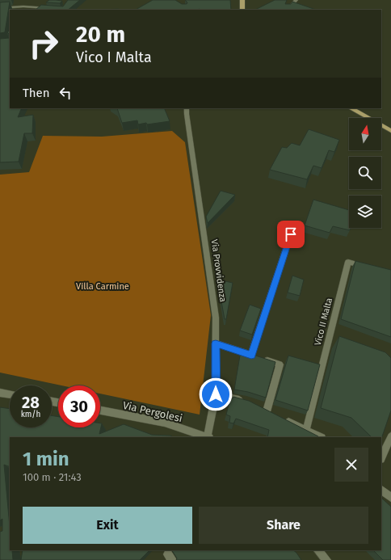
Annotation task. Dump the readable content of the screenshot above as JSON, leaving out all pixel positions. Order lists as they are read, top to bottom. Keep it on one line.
{"streets":{"street":["Via Provvidenza","Vico II Malta","Via Pergolesi"]},"crossings":[["Via Provvidenza","Via Pergolesi"]],"parks":["Villa Carmine"],"north":"top","page":{"turn":["20 m","Vico I Malta"],"then":"Then","speed":"28 km/h","limit":"30","heading":["1 min","100 m · 21:43"],"buttons":["Exit","Share"]}}
